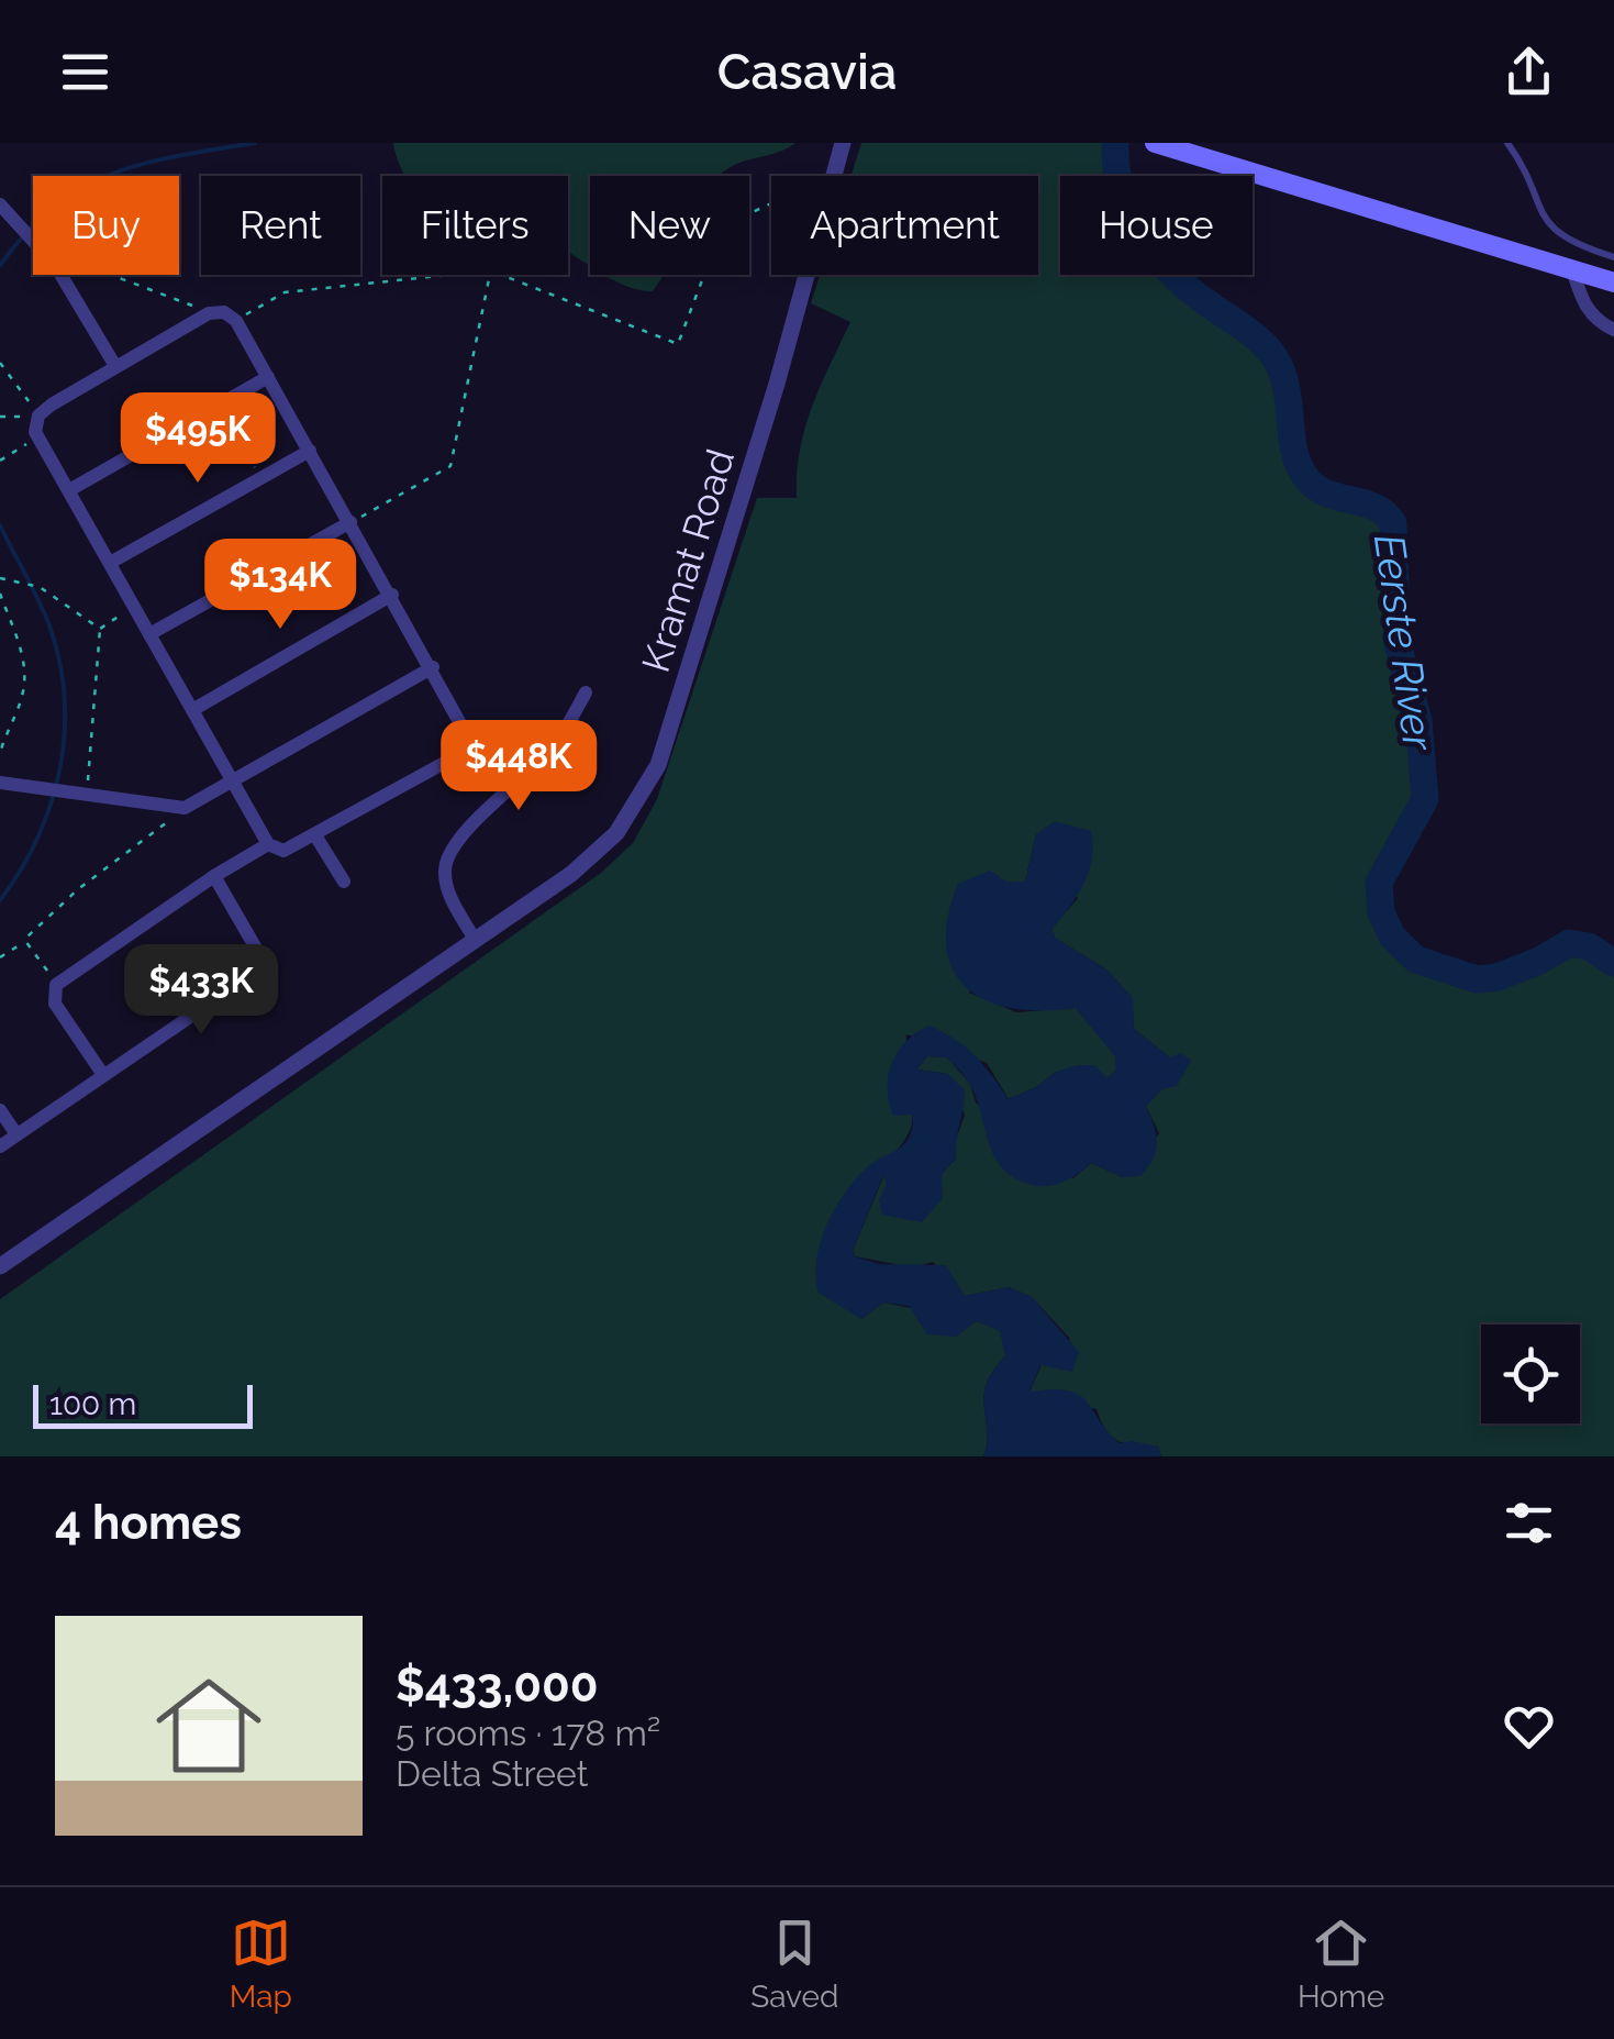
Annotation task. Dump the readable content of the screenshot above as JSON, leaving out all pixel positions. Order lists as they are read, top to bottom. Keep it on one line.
{"streets":{"street":["Kramat Road"]},"water":["Eerste River"],"scale_bar":"100 m","page":{"header":"Casavia","chip":["Buy","Rent","Filters","New","Apartment","House"],"price":["$495K","$134K","$448K","$433K"],"scale":"100 m","heading":"4 homes","list":[{"name":"$433,000","note":"5 rooms · 178 m² · Delta Street"}],"tabs":["Map","Saved","Home"]}}
